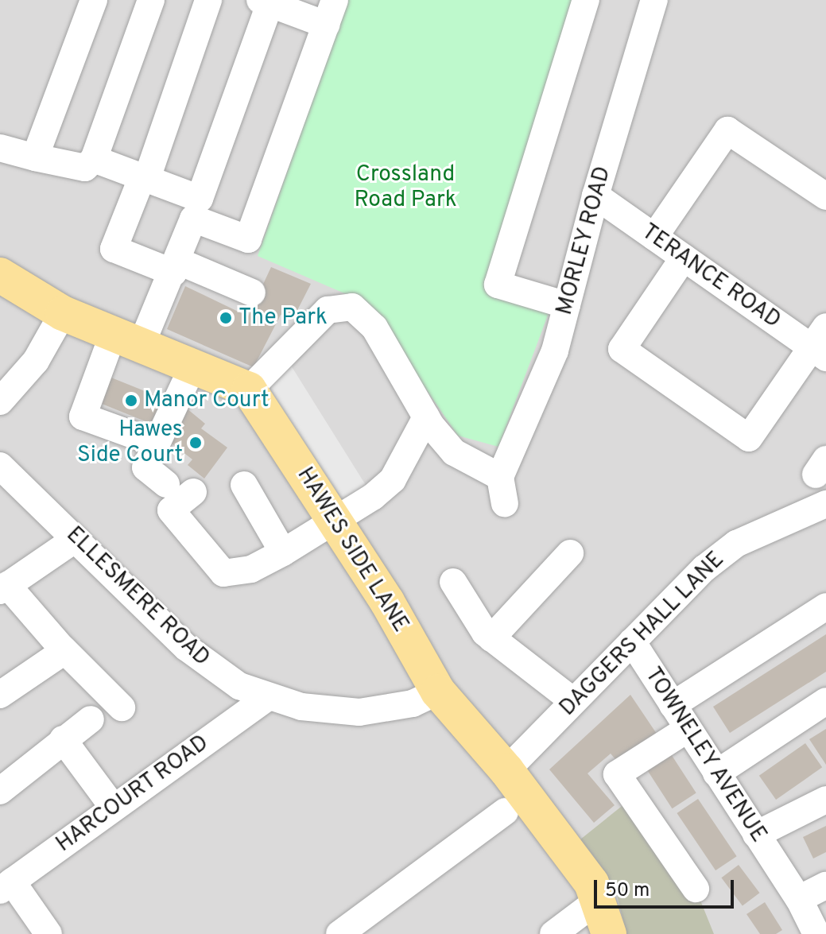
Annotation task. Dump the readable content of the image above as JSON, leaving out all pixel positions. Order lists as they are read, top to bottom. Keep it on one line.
{"streets":{"main road":["HAWES SIDE LANE"],"street":["MORLEY ROAD","TERANCE ROAD","ELLESMERE ROAD","DAGGERS HALL LANE","TOWNELEY AVENUE","HARCOURT ROAD"]},"crossings":[["MORLEY ROAD","TERANCE ROAD"],["HAWES SIDE LANE","ELLESMERE ROAD"],["HAWES SIDE LANE","DAGGERS HALL LANE"],["ELLESMERE ROAD","HARCOURT ROAD"],["DAGGERS HALL LANE","TOWNELEY AVENUE"]],"parks":["Crossland Road Park"],"places":["The Park","Manor Court","Hawes Side Court"],"scale_bar":"50 m"}
